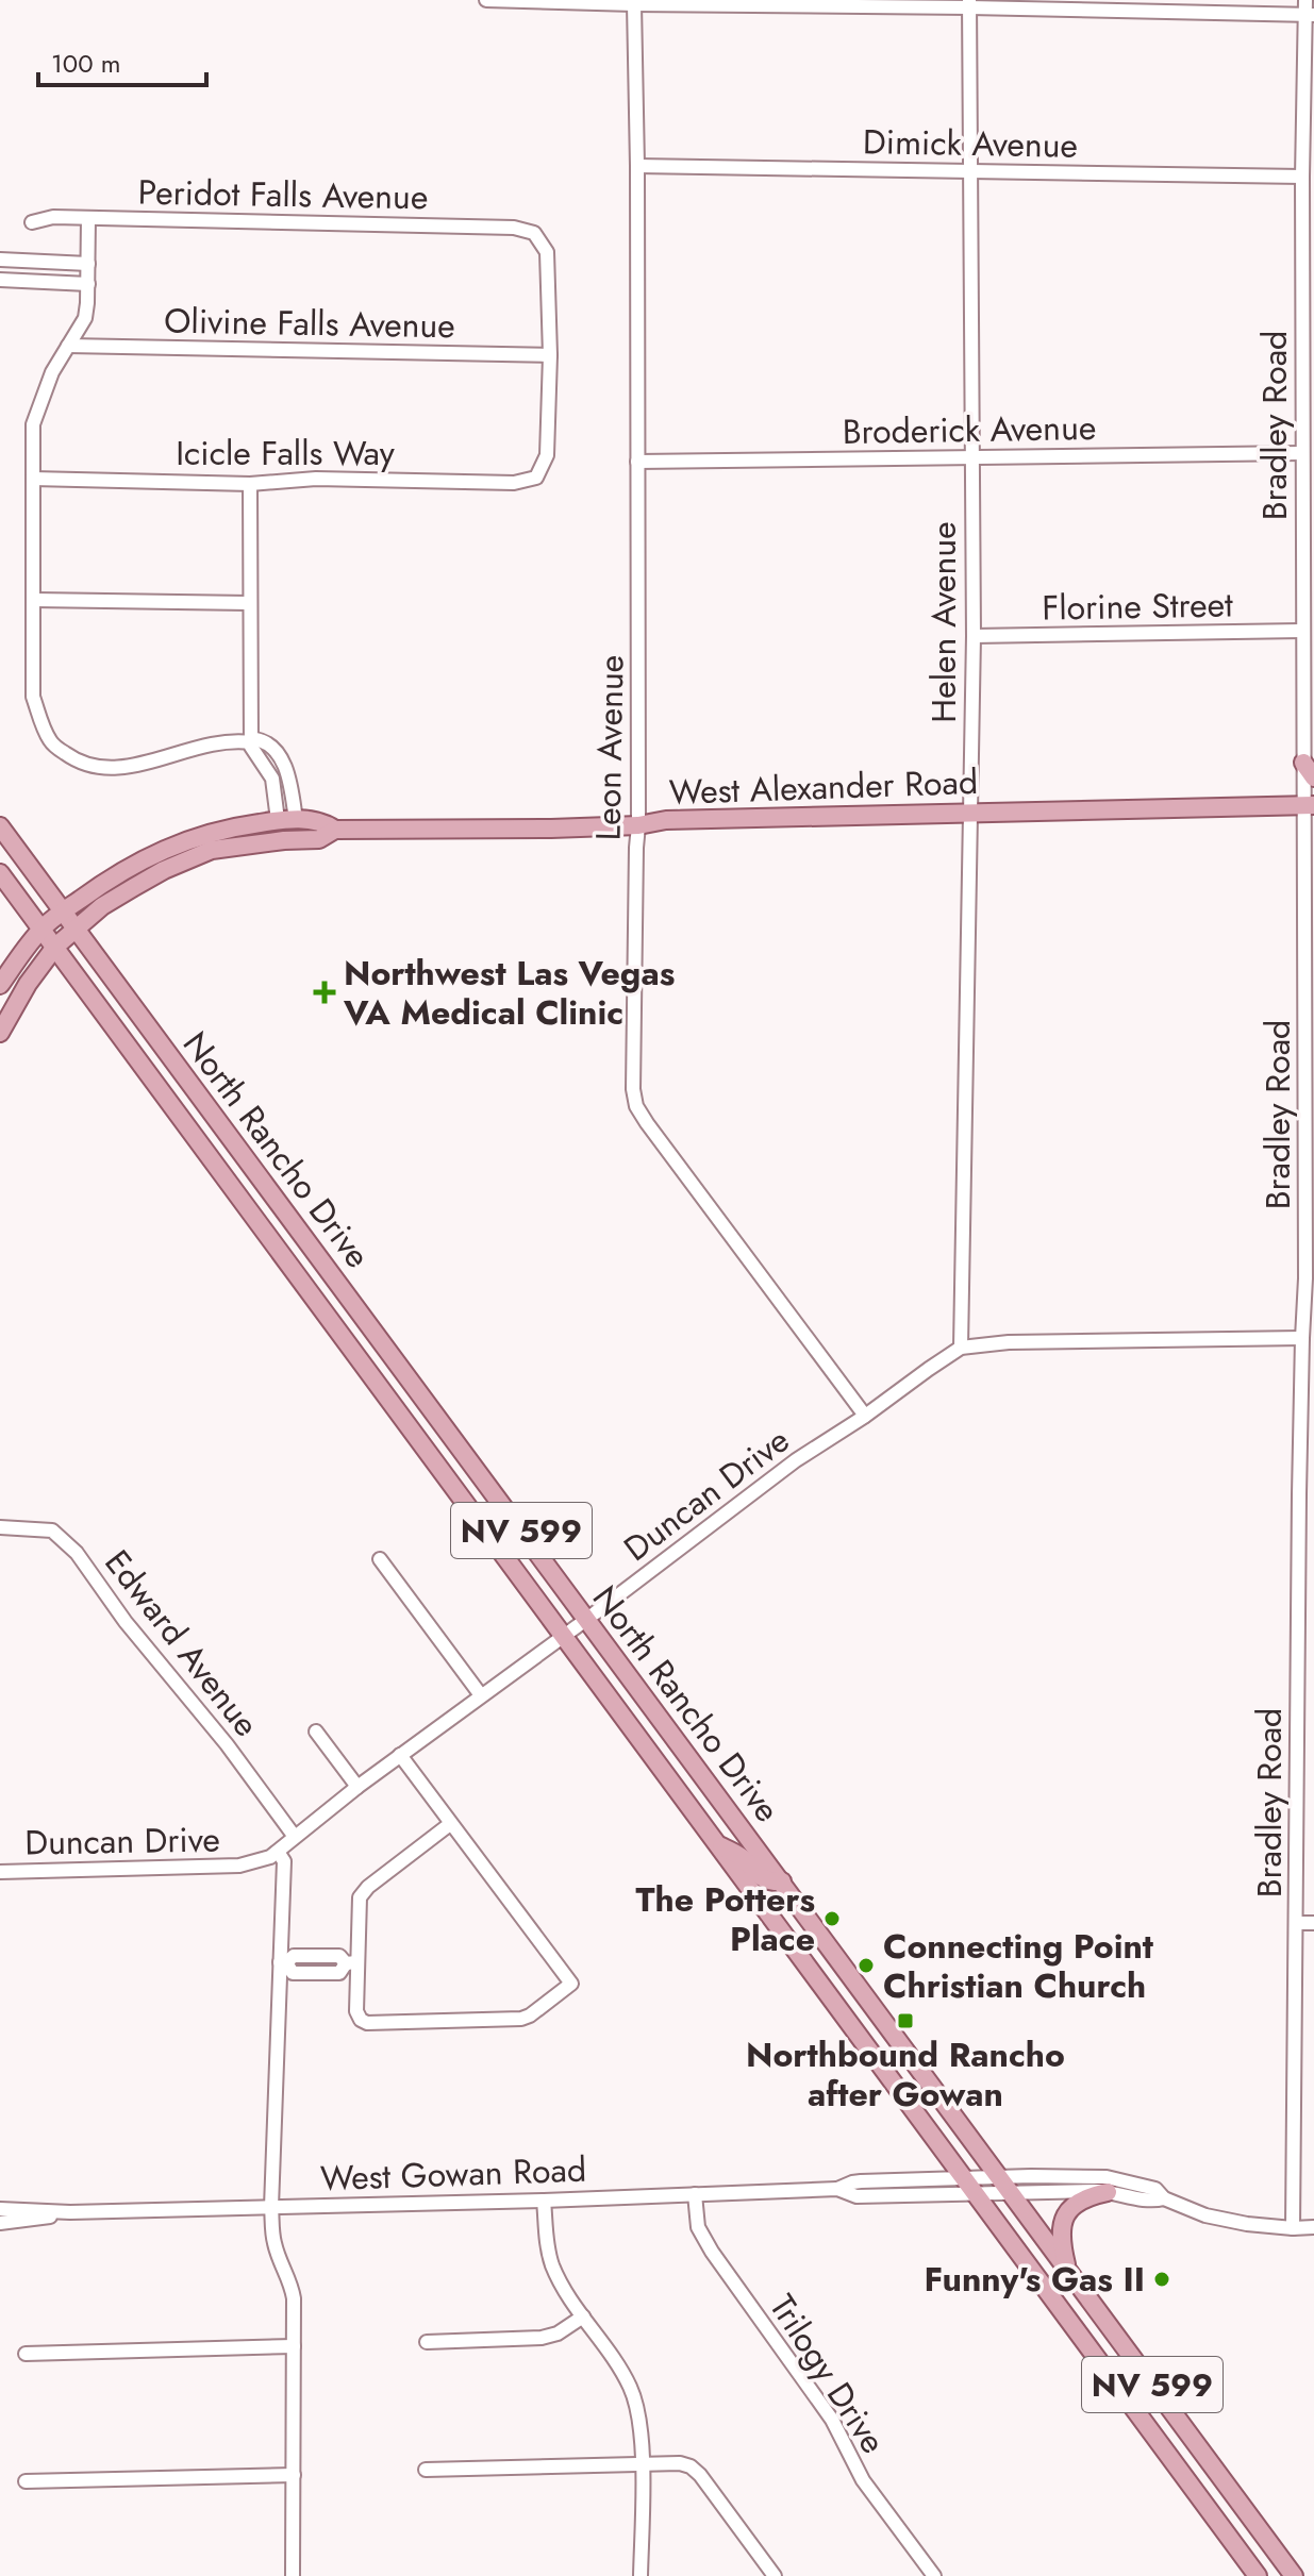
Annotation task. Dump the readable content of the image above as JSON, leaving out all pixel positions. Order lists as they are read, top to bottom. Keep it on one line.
{"streets":{"main road":["West Alexander Road","North Rancho Drive","NV 599"],"street":["Dimick Avenue","Peridot Falls Avenue","Olivine Falls Avenue","Bradley Road","Broderick Avenue","Icicle Falls Way","Florine Street","Helen Avenue","Leon Avenue","Duncan Drive","Edward Avenue","West Gowan Road","Trilogy Drive"]},"crossings":[["Dimick Avenue","Bradley Road"],["Dimick Avenue","Helen Avenue"],["Dimick Avenue","Leon Avenue"],["Peridot Falls Avenue","Olivine Falls Avenue"],["Peridot Falls Avenue","Icicle Falls Way"],["Olivine Falls Avenue","Icicle Falls Way"],["Bradley Road","Broderick Avenue"],["Bradley Road","Florine Street"],["Bradley Road","West Alexander Road"],["Bradley Road","Duncan Drive"],["Bradley Road","West Gowan Road"],["Broderick Avenue","Helen Avenue"],["Broderick Avenue","Leon Avenue"],["Florine Street","Helen Avenue"],["Helen Avenue","West Alexander Road"],["Helen Avenue","Duncan Drive"],["Leon Avenue","West Alexander Road"],["Leon Avenue","Duncan Drive"],["West Alexander Road","North Rancho Drive"],["North Rancho Drive","Duncan Drive"],["North Rancho Drive","West Gowan Road"],["Duncan Drive","Edward Avenue"],["West Gowan Road","Trilogy Drive"]],"places":{"health":["Northwest Las Vegas VA Medical Clinic"],"other":["The Potters Place","Connecting Point Christian Church","Funny's Gas II"],"transit":["Northbound Rancho after Gowan"]},"scale_bar":"100 m"}
